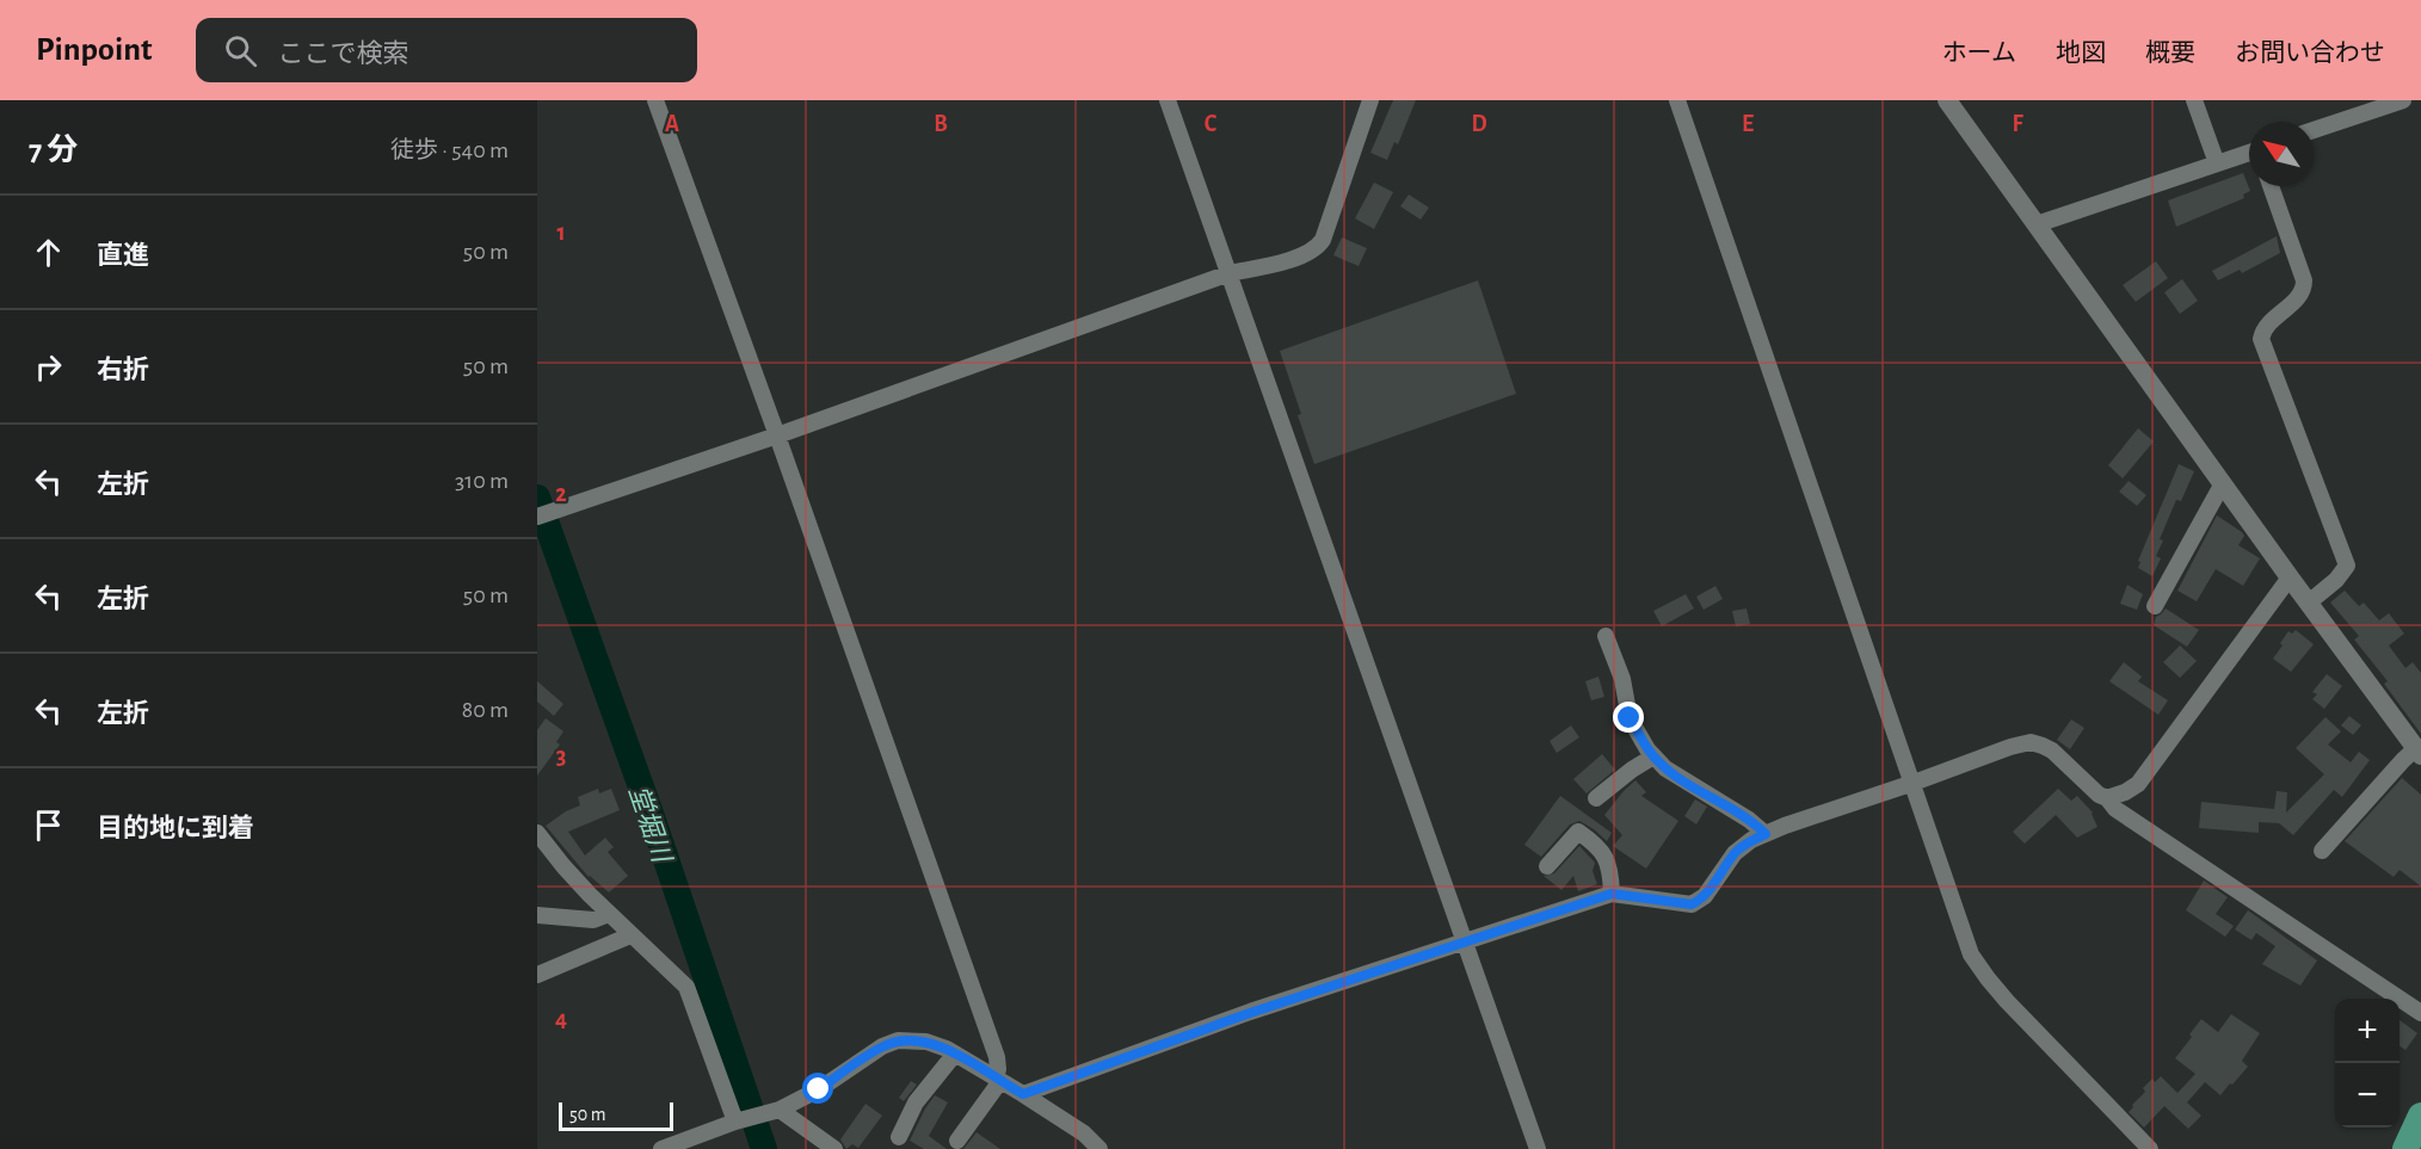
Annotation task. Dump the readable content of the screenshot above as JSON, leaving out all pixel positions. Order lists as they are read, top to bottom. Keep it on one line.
{"water":["堂堀川"],"scale_bar":"50 m","north":"top left","page":{"header":"Pinpoint","search":"ここで検索","nav":["ホーム","地図","概要","お問い合わせ"],"heading":["7 分","徒歩 · 540 m"],"list":[["直進","50 m"],["右折","50 m"],["左折","310 m"],["左折","50 m"],["左折","80 m"],"目的地に到着"],"map_buttons":["+","−"],"scale":"50 m"},"grid":{"columns":["A","B","C","D","E","F"],"rows":["1","2","3","4"]}}
